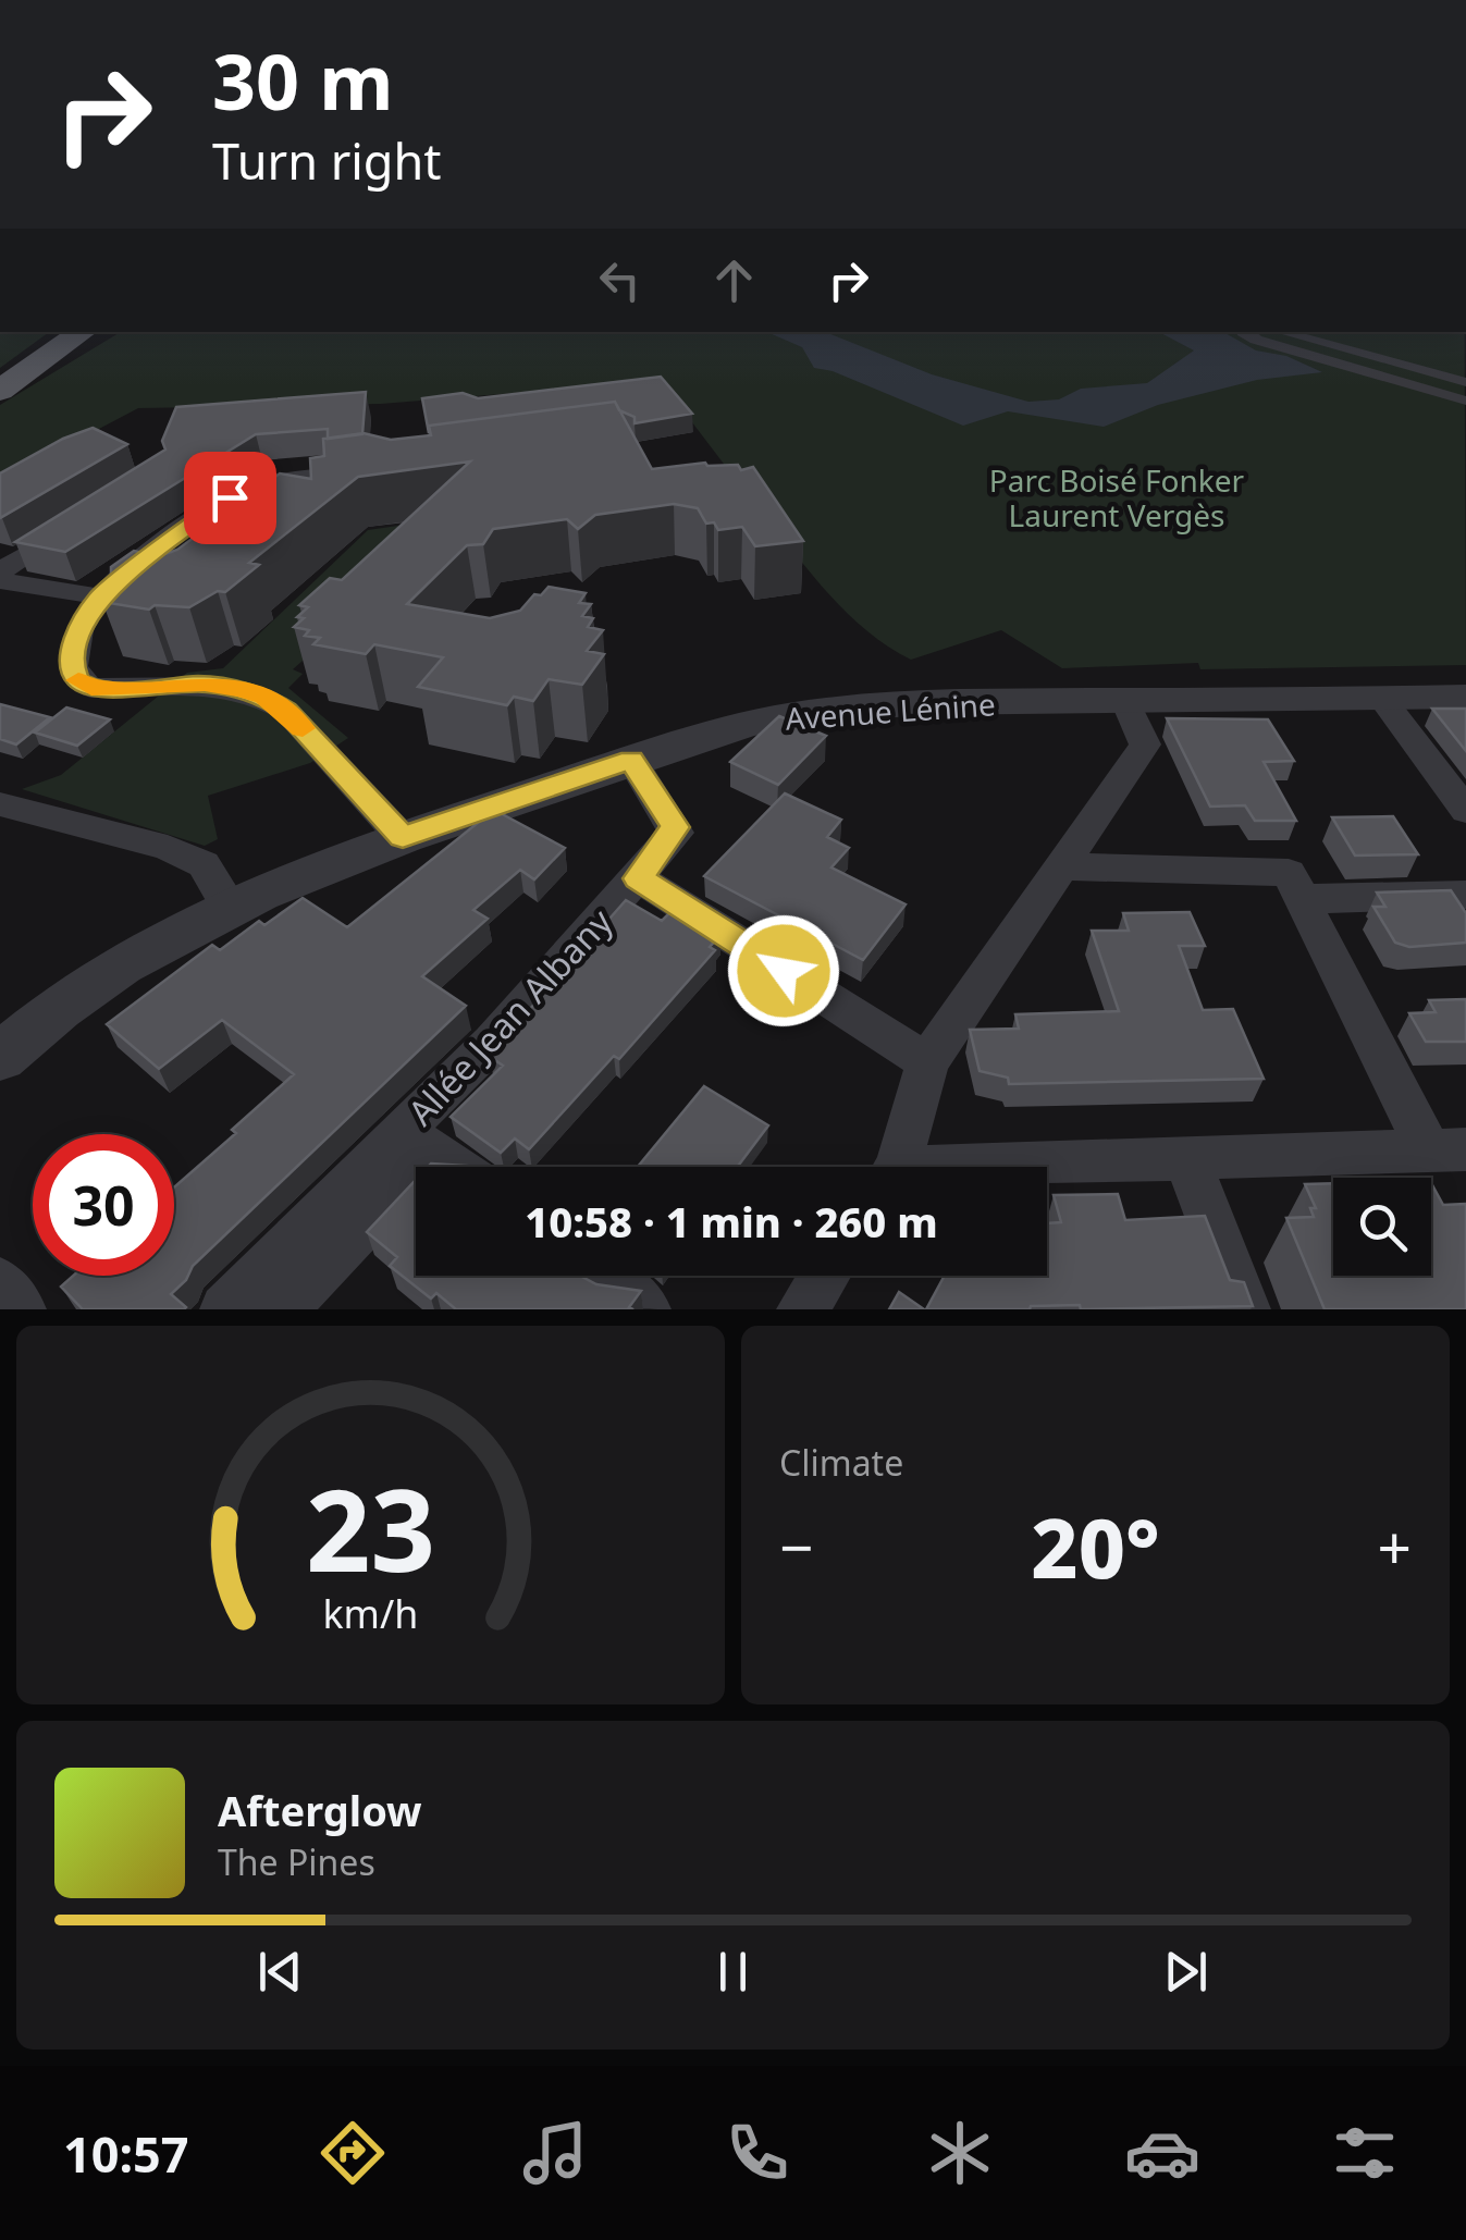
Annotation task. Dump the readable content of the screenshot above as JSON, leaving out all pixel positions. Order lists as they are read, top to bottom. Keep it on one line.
{"streets":{"street":["Avenue Lénine","Allée Jean Albany"]},"crossings":[["Avenue Lénine","Allée Jean Albany"]],"parks":["Parc Boisé Fonker Laurent Vergès"],"page":{"turn":["30 m","Turn right"],"limit":"30","trip":"10:58 · 1 min · 260 m","tile":"Climate","heat":["−","20°","+"],"song":["Afterglow","The Pines"],"tabs":"10:57","gauge":["23","km/h"]}}
